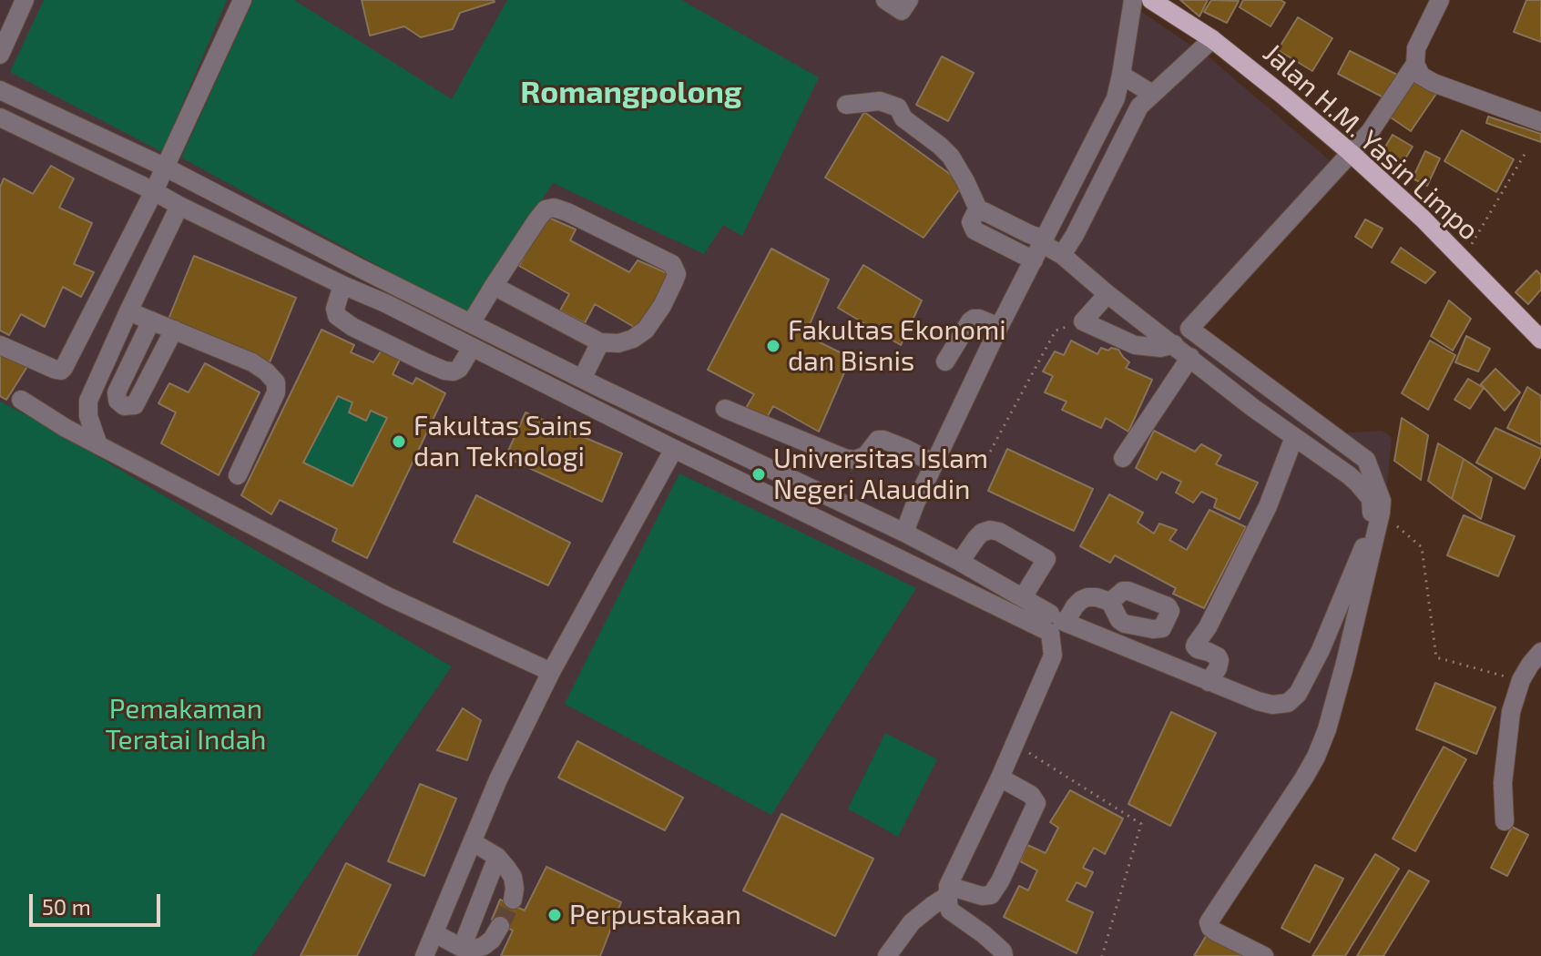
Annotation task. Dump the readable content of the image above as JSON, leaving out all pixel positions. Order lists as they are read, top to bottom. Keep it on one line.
{"streets":{"main road":["Jalan H.M. Yasin Limpo"]},"districts":["Romangpolong"],"parks":["Pemakaman Teratai Indah"],"places":["Fakultas Ekonomi dan Bisnis","Fakultas Sains dan Teknologi","Universitas Islam Negeri Alauddin","Perpustakaan"],"scale_bar":"50 m"}
